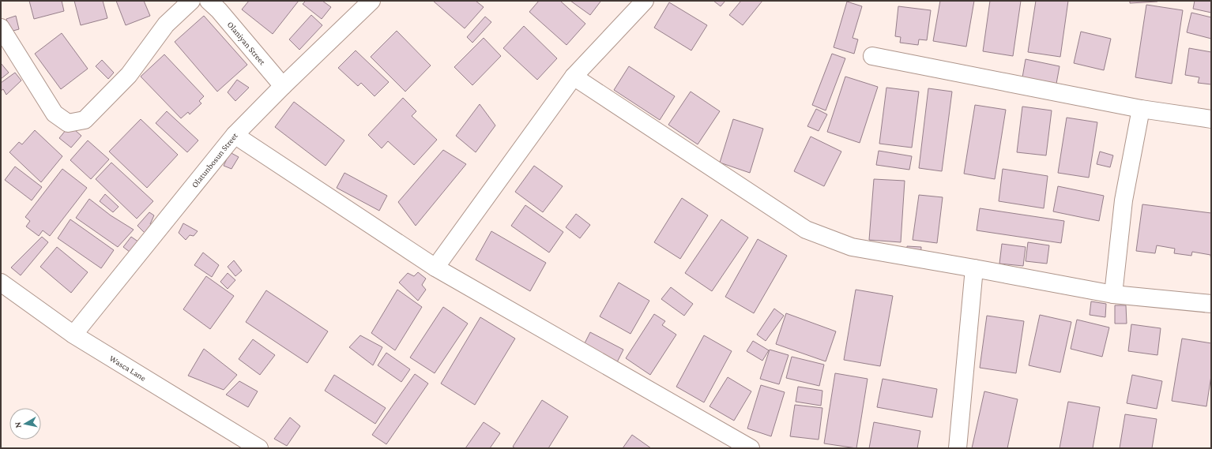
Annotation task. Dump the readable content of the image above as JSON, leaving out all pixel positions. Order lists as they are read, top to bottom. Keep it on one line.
{"streets":{"street":["Olaniyan Street","Olatunbosun Street","Wasca Lane"]},"crossings":[["Olaniyan Street","Olatunbosun Street"],["Olatunbosun Street","Wasca Lane"]],"north":"left"}
